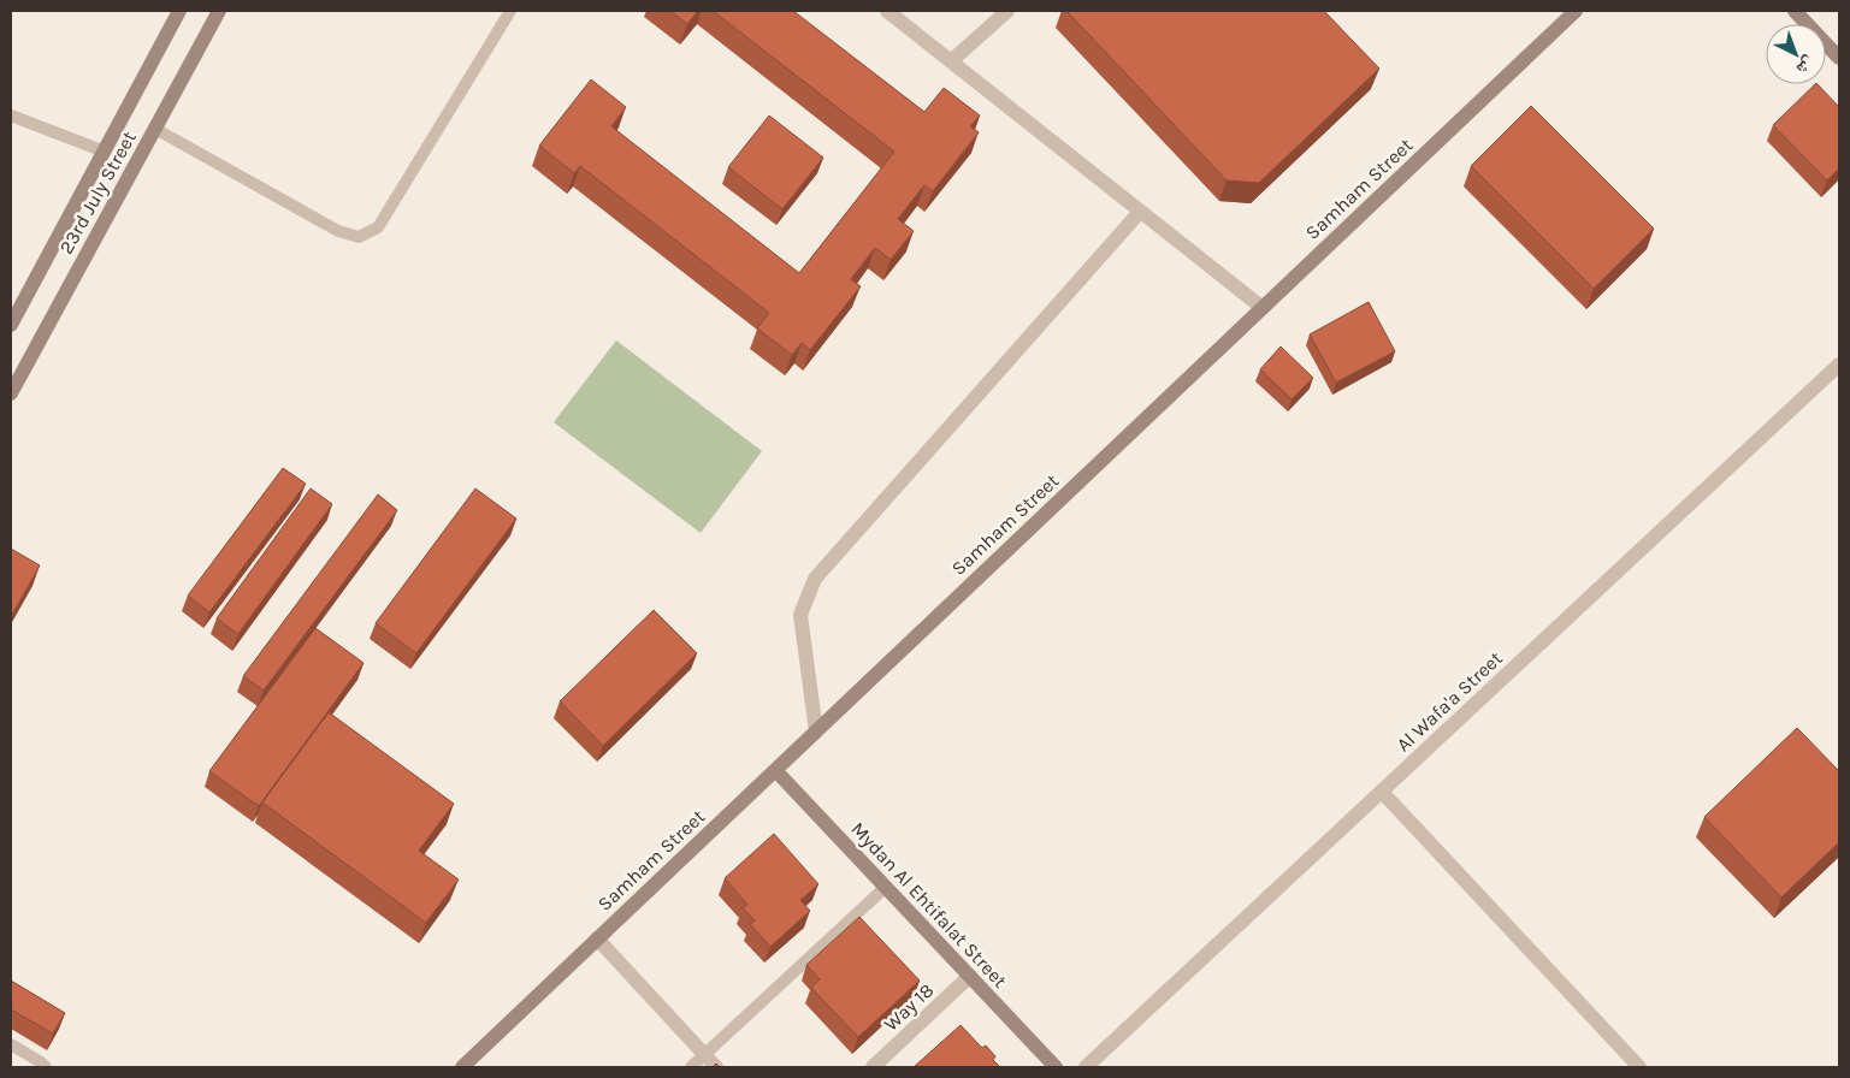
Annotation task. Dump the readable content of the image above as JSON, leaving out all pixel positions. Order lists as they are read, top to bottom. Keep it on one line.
{"streets":{"street":["Samham Street","23rd July Street","Al Wafa'a Street","Mydan Al Ehtifalat Street","Way 18"]},"crossings":[["Samham Street","Mydan Al Ehtifalat Street"],["Mydan Al Ehtifalat Street","Way 18"]],"north":"bottom right"}
